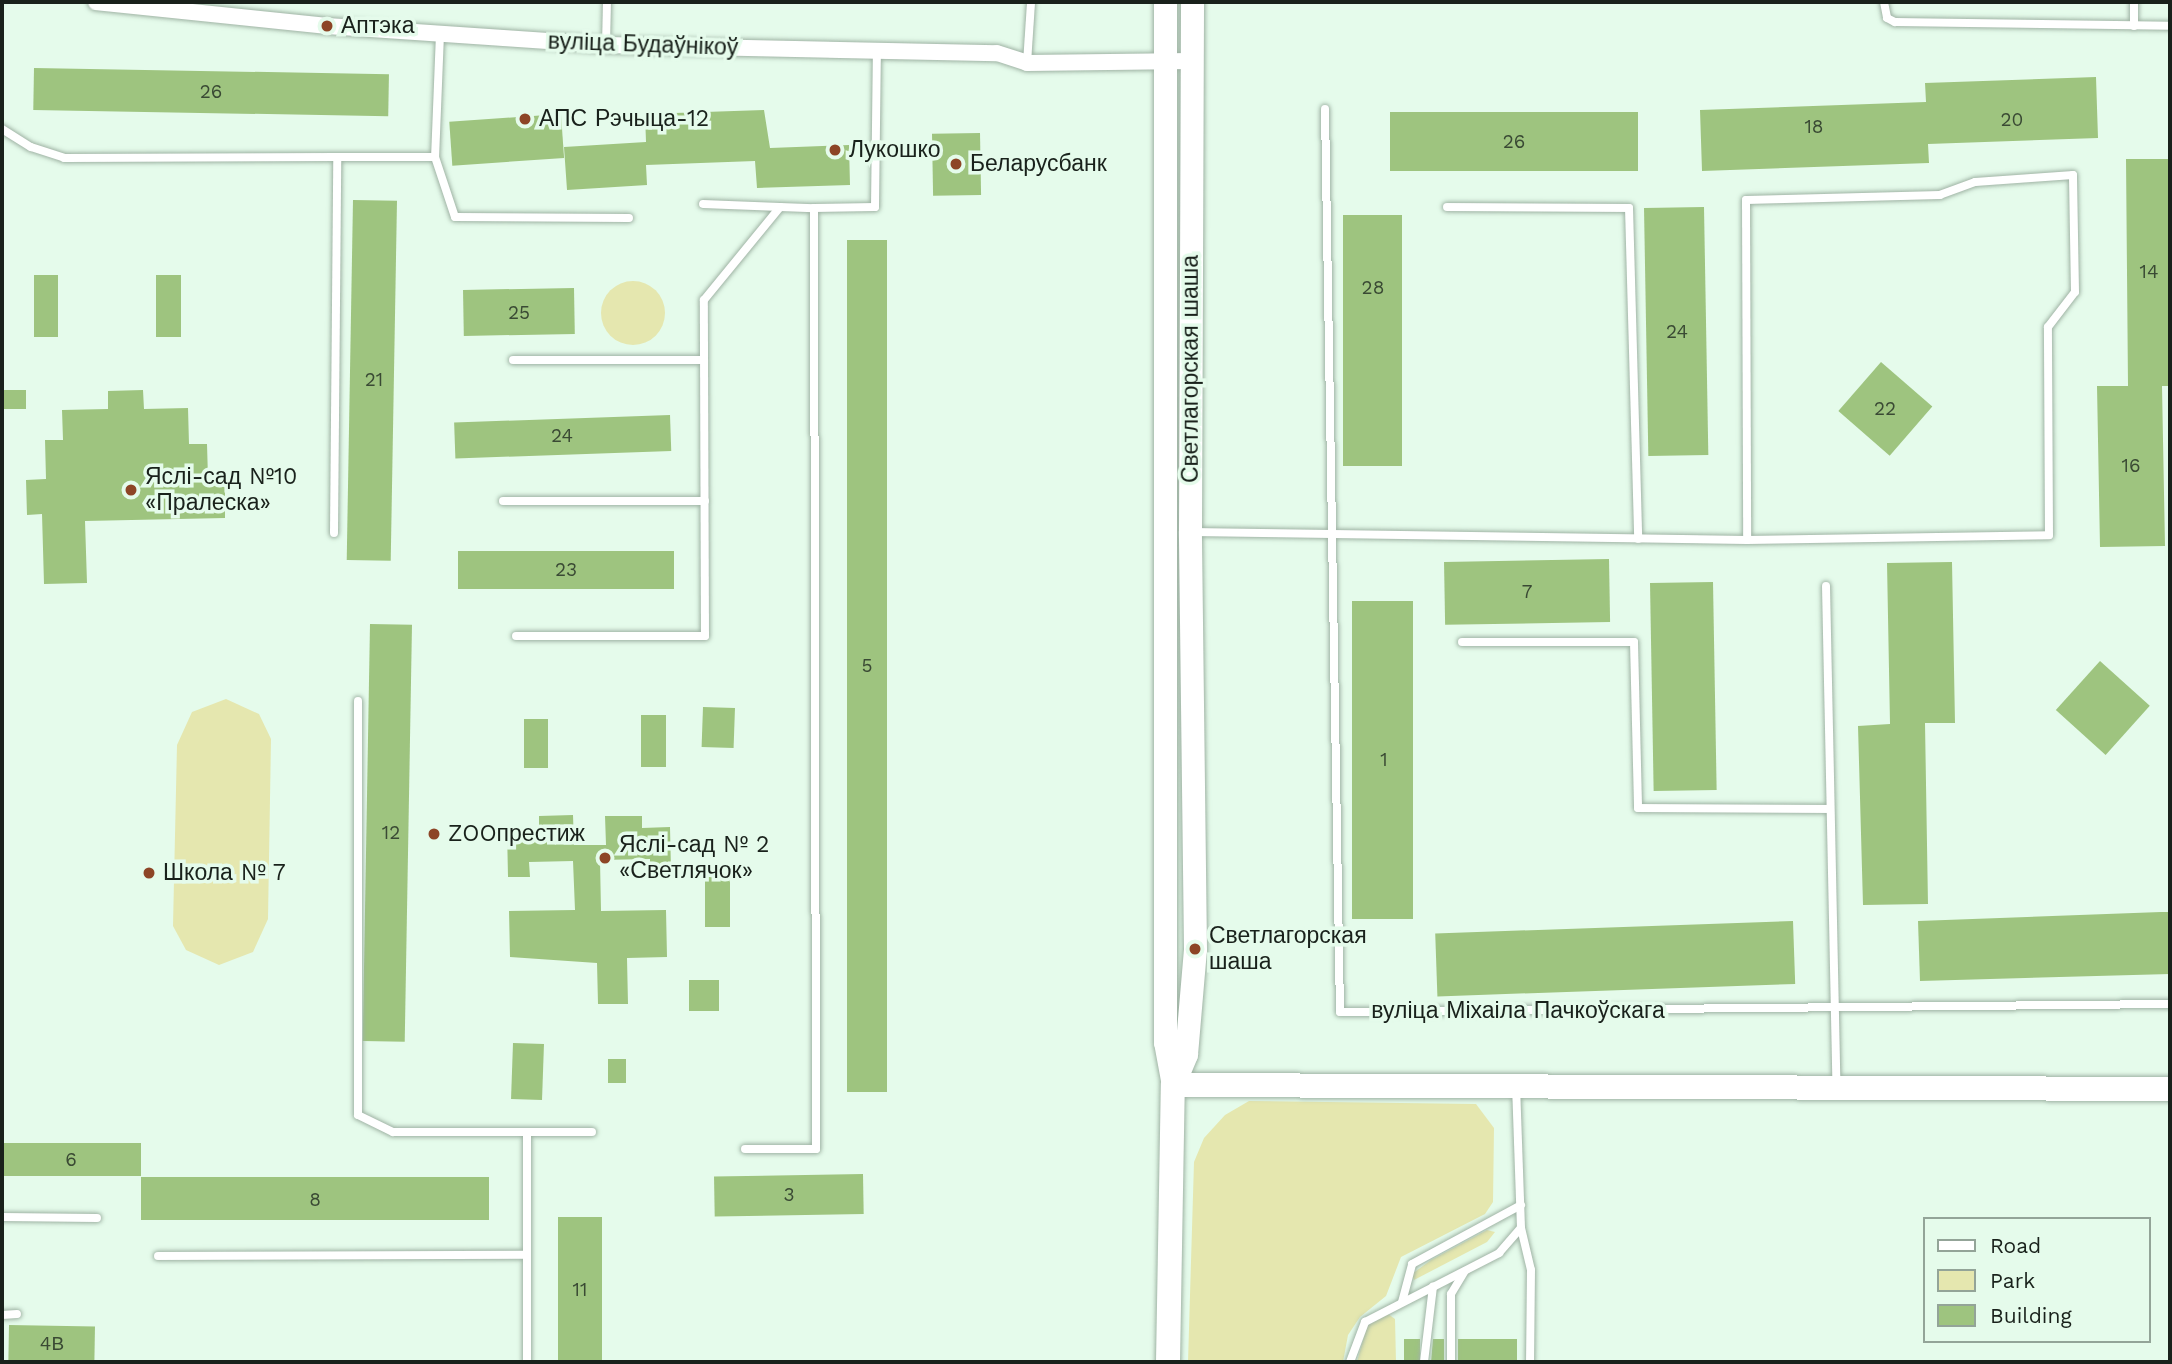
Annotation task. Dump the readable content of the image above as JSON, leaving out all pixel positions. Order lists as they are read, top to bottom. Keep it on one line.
{"streets":{"main road":["Светлагорская шаша"],"street":["вуліца Будаўнікоў"],"lane":["вуліца Міхаіла Пачкоўскага"]},"crossings":[["вуліца Будаўнікоў","Светлагорская шаша"]],"places":["Аптэка","АПС Рэчыца-12","Лукошко","Беларусбанк","Яслі-сад №10 «Пралеска»","ZOOпрестиж","Яслі-сад № 2 «Светлячок»","Школа № 7","Светлагорская шаша"],"house_numbers":["26","20","18","26","14","28","25","24","21","22","24","16","23","7","5","1","12","6","3","8","11","4В"],"legend":["Road","Park","Building"]}
